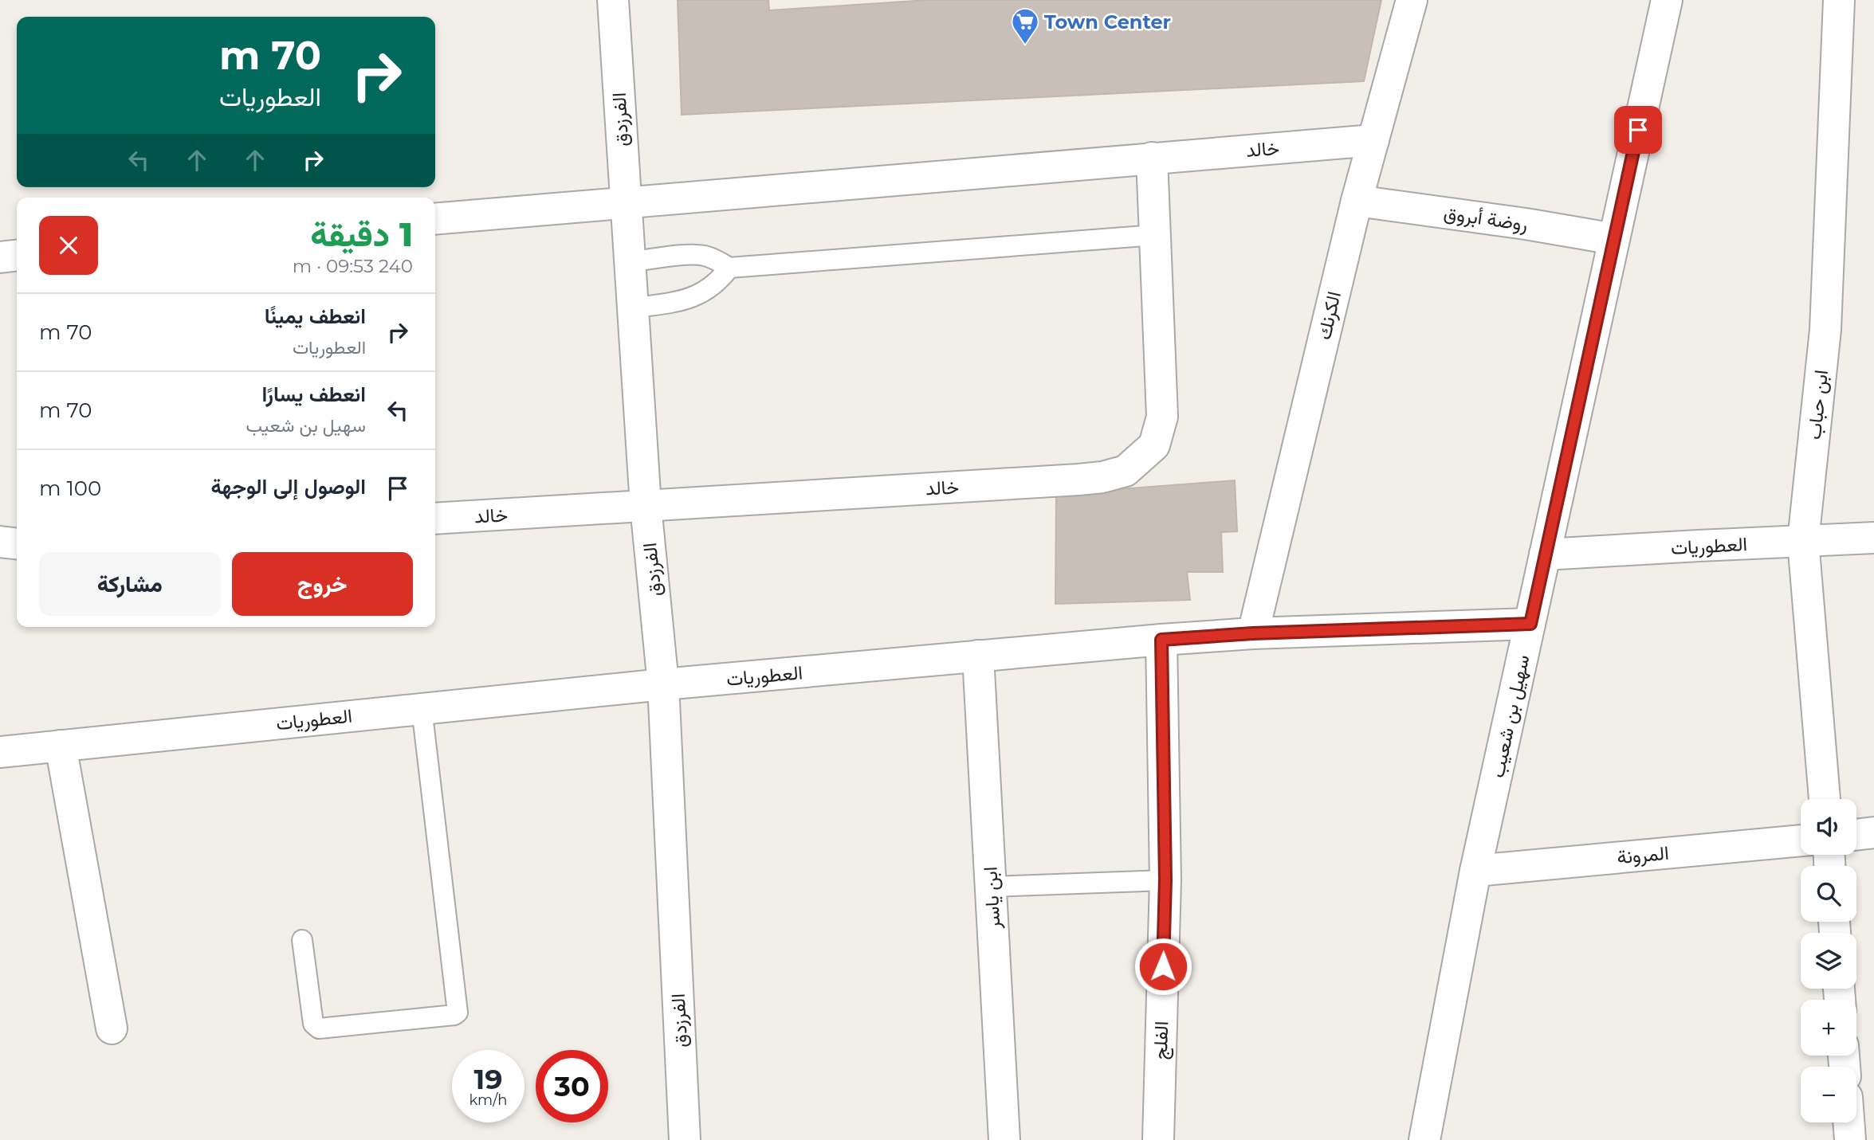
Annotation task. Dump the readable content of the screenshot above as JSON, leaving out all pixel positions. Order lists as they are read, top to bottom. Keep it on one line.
{"streets":{"street":["الفرزدق","خالد","روضة أبروق","الكرنك","ابن حباب","العطوريات","سهيل بن شعيب","المرونة","ابن ياسر","الفلج"]},"crossings":[["الفرزدق","خالد"],["الفرزدق","العطوريات"],["خالد","الكرنك"],["روضة أبروق","الكرنك"],["روضة أبروق","سهيل بن شعيب"],["الكرنك","العطوريات"],["ابن حباب","العطوريات"],["العطوريات","سهيل بن شعيب"],["العطوريات","ابن ياسر"],["العطوريات","الفلج"],["سهيل بن شعيب","المرونة"]],"places":{"supermarket":["Town Center"]},"page":{"turn":["70 m","العطوريات"],"heading":["1 دقيقة","240 m · 09:53"],"list":[{"name":"انعطف يمينًا","note":"العطوريات","value":"70 m"},{"name":"انعطف يسارًا","note":"سهيل بن شعيب","value":"70 m"},{"name":"الوصول إلى الوجهة","value":"100 m"}],"buttons":["خروج","مشاركة"],"map_buttons":["+","−"],"speed":"19 km/h","limit":"30"}}
